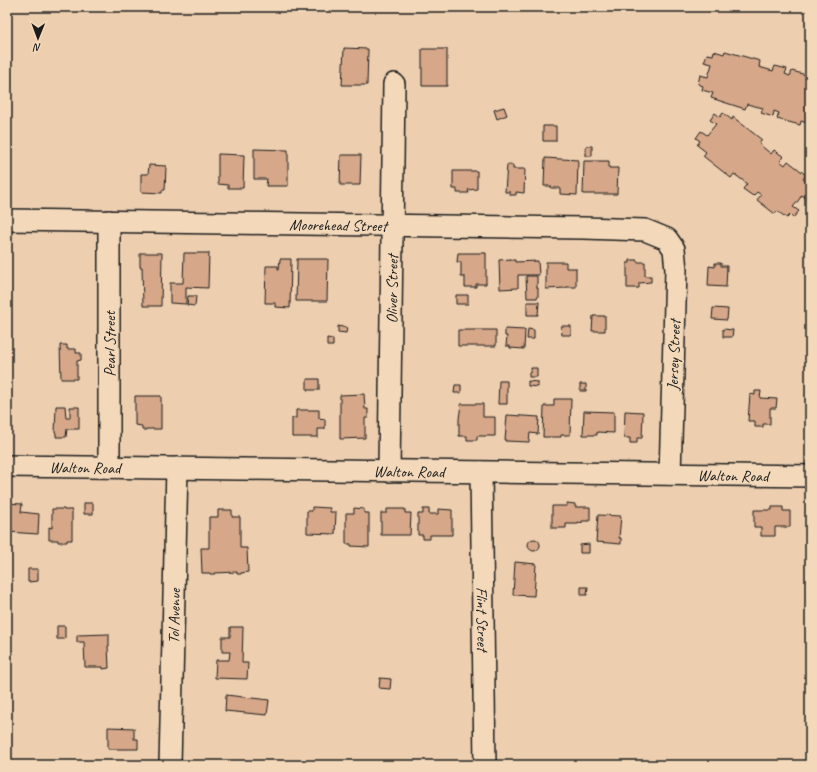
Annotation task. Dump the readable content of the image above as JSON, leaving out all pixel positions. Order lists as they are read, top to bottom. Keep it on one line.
{"streets":{"street":["Moorehead Street","Oliver Street","Pearl Street","Jersey Street","Walton Road","Tol Avenue","Flint Street"]},"crossings":[["Moorehead Street","Oliver Street"],["Moorehead Street","Pearl Street"],["Moorehead Street","Jersey Street"],["Oliver Street","Walton Road"],["Pearl Street","Walton Road"],["Jersey Street","Walton Road"],["Walton Road","Tol Avenue"],["Walton Road","Flint Street"]],"north":"bottom"}
